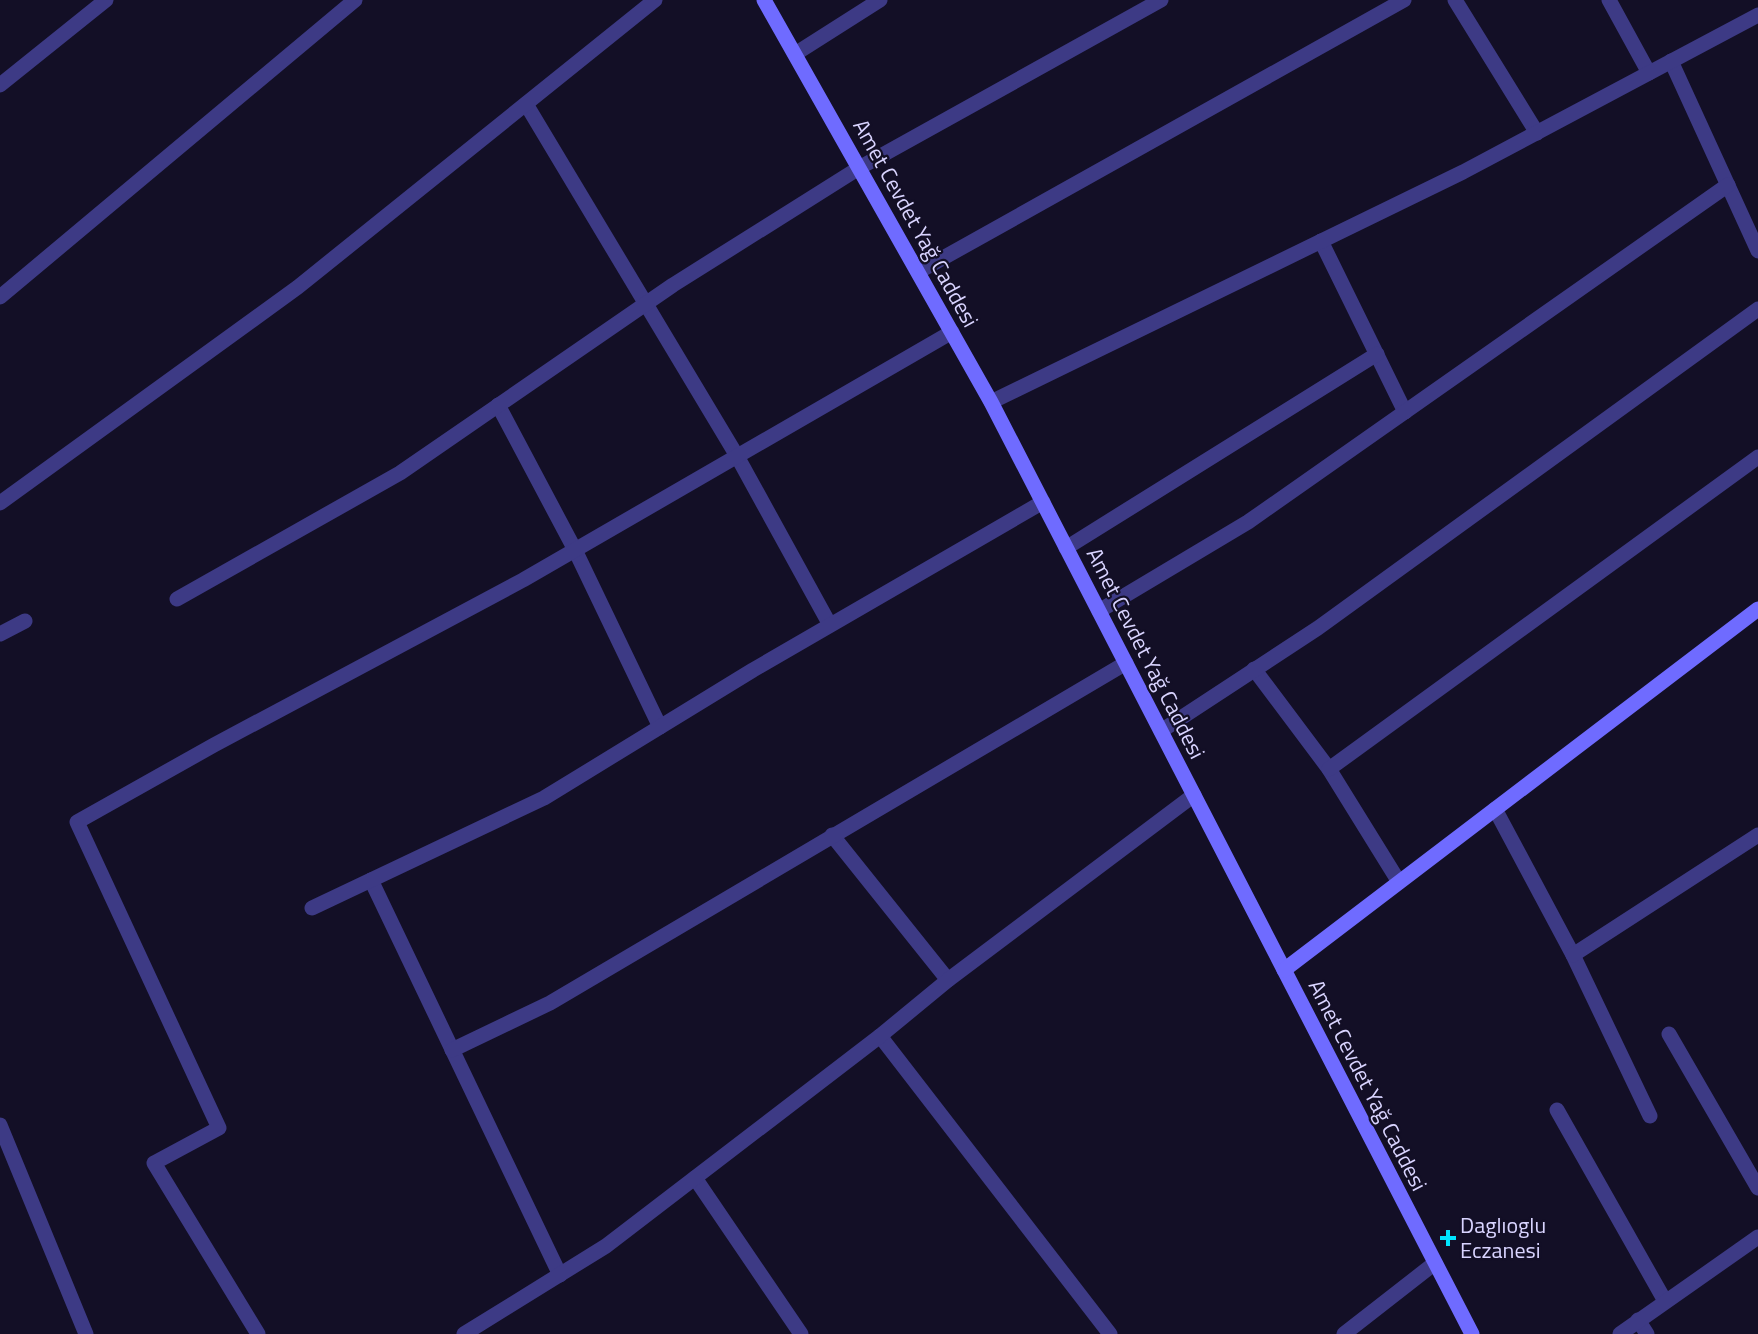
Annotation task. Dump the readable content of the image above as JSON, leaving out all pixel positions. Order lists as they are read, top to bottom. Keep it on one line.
{"streets":{"main road":["Amet Cevdet Yağ Caddesi"]},"places":{"health":["Daglıoglu Eczanesi"]}}
